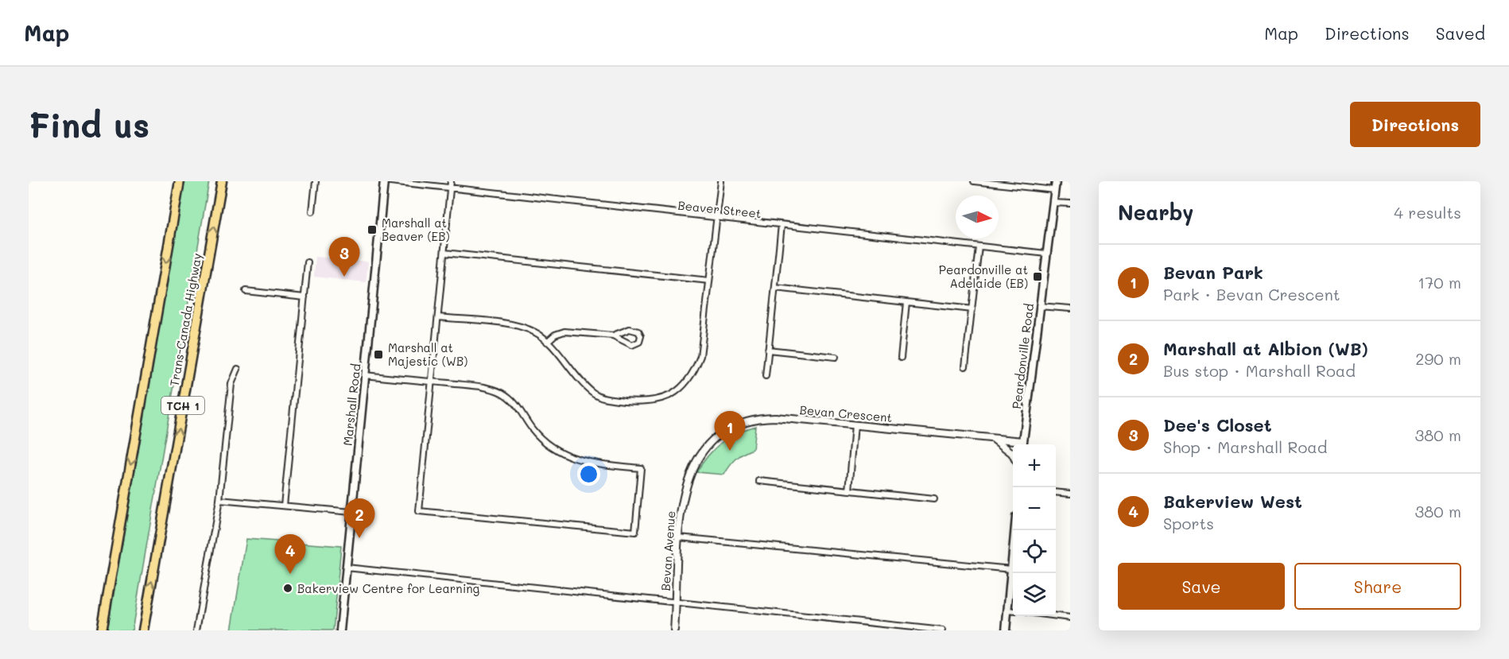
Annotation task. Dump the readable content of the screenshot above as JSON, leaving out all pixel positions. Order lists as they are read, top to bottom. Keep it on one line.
{"streets":{"highway":["Trans-Canada Highway","TCH 1"],"main road":["Peardonville Road","Marshall Road"],"street":["Beaver Street","Bevan Crescent","Bevan Avenue"]},"crossings":[["Beaver Street","Peardonville Road"],["Peardonville Road","Bevan Crescent"],["Bevan Crescent","Bevan Avenue"]],"places":{"transit":["Marshall at Beaver (EB)","Peardonville at Adelaide (EB)","Marshall at Majestic (WB)"],"other":["Bakerview Centre for Learning"]},"north":"right","page":{"header":"Map","nav":["Map","Directions","Saved"],"buttons":["Directions",["Save","Share"]],"title":"Find us","heading":["Nearby","4 results"],"pins":["3","1","2","4"],"list":[{"mark":"1","name":"Bevan Park","note":"Park · Bevan Crescent","value":"170 m"},{"mark":"2","name":"Marshall at Albion (WB)","note":"Bus stop · Marshall Road","value":"290 m"},{"mark":"3","name":"Dee's Closet","note":"Shop · Marshall Road","value":"380 m"},{"mark":"4","name":"Bakerview West","note":"Sports","value":"380 m"}],"map_buttons":["+","−"]}}
